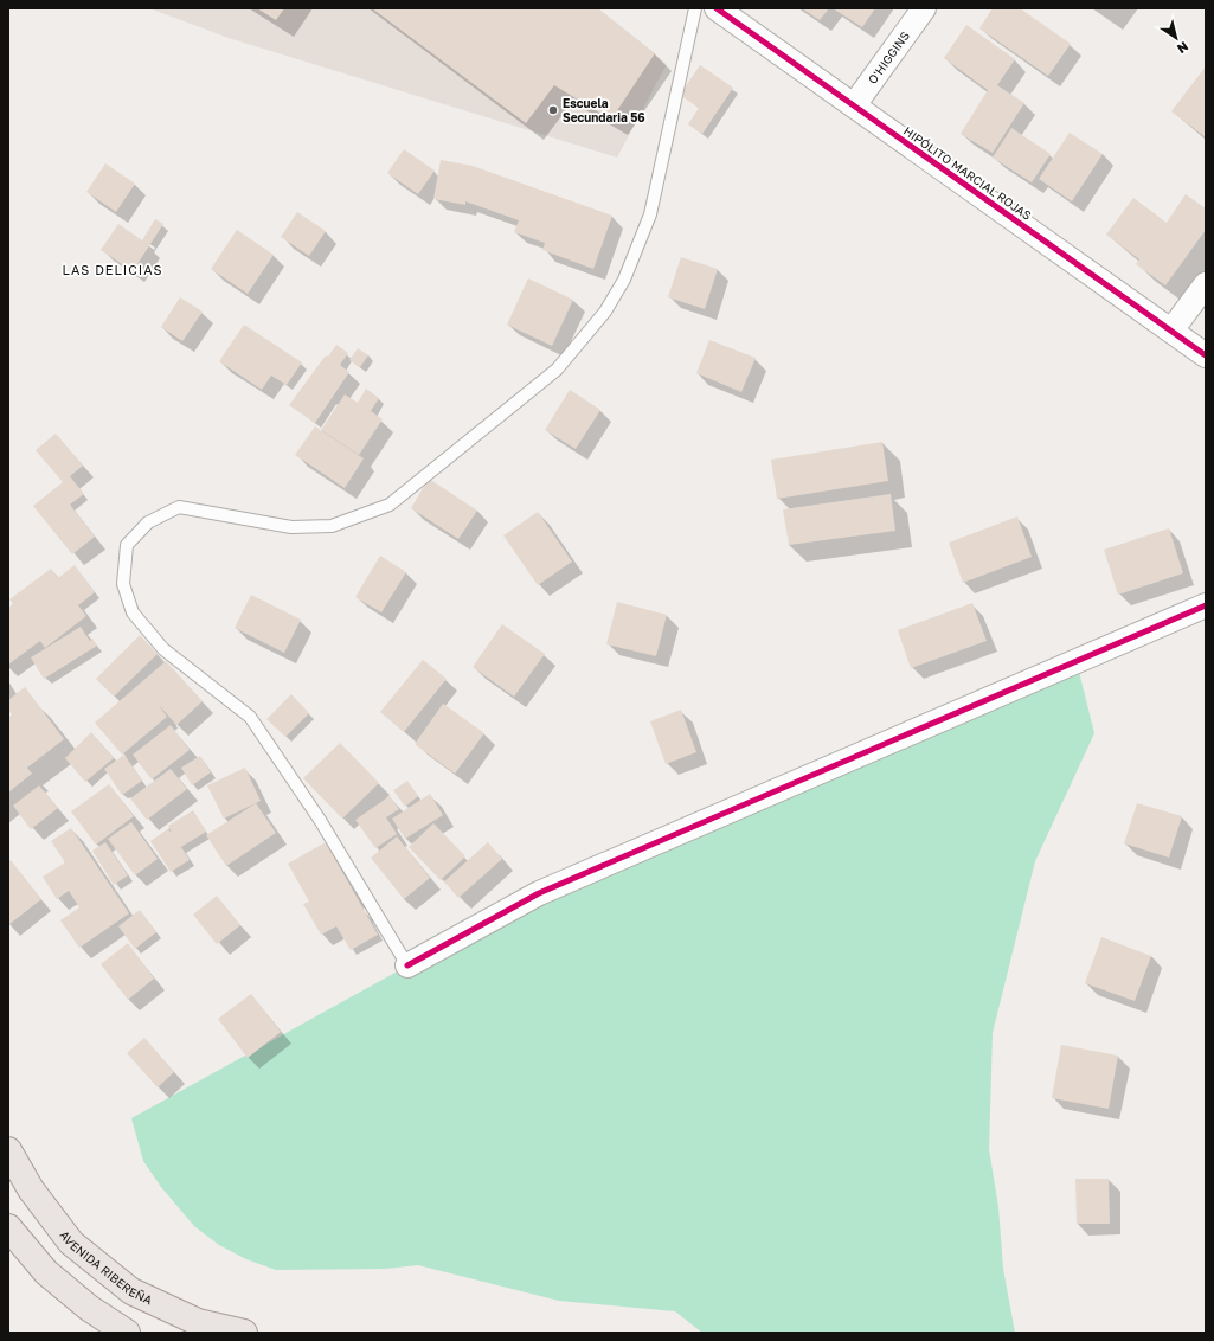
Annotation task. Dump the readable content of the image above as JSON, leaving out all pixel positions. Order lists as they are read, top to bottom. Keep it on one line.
{"streets":{"main road":["AVENIDA RIBEREÑA"],"street":["O'HIGGINS","HIPÓLITO MARCIAL ROJAS"]},"crossings":[["O'HIGGINS","HIPÓLITO MARCIAL ROJAS"]],"districts":["LAS DELICIAS"],"places":["Escuela Secundaria 56"],"north":"bottom right"}
